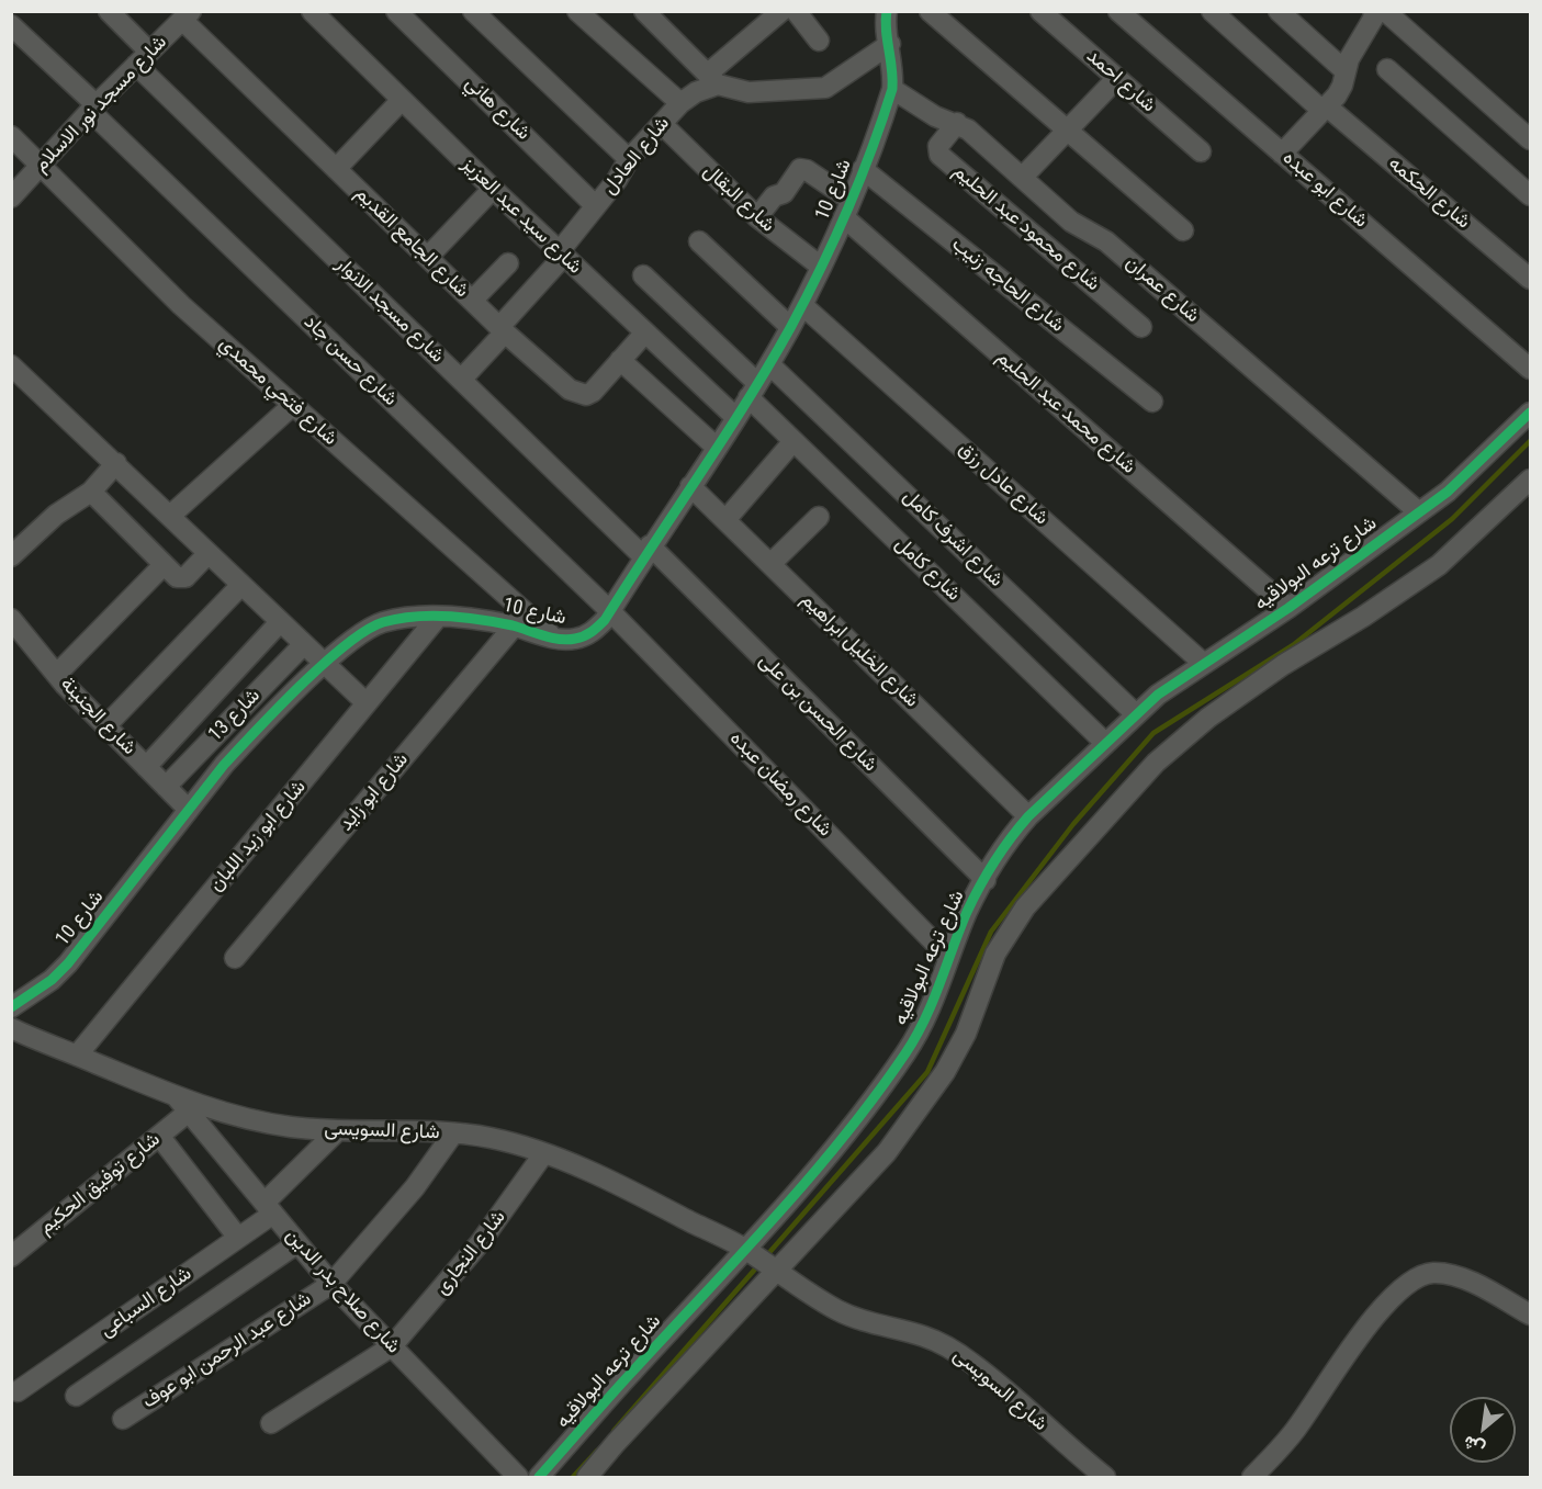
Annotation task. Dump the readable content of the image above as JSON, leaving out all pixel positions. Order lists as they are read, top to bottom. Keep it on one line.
{"streets":{"street":["شارع احمد","شارع مسجد نور الاسلام","شارع هاني","شارع العادل","شارع 10","شارع ابو عبده","شارع الحكمه","شارع البقال","شارع سيد عبد العزيز","شارع محمود عبد الحليم","شارع الجامع القديم","شارع الحاجه زنيب","شارع عمران","شارع مسجد الانوار","شارع حسن جاد","شارع فتحي محمدي","شارع محمد عبد الحليم","شارع عادل رزق","شارع اشرف كامل","شارع ترعه البولاقيه","شارع كامل","شارع الخليل ابراهيم","شارع الحسن بن على","شارع 13","شارع الجنينة","شارع رمضان عبده","شارع ابو زايد","شارع ابو زيد اللبان","شارع السويسى","شارع توفيق الحكيم","شارع النجارى","شارع صلاح بدر الدين","شارع السباعى","شارع عبد الرحمن ابو عوف"]},"crossings":[["شارع مسجد نور الاسلام","شارع الجامع القديم"],["شارع مسجد نور الاسلام","شارع مسجد الانوار"],["شارع مسجد نور الاسلام","شارع حسن جاد"],["شارع مسجد نور الاسلام","شارع فتحي محمدي"],["شارع هاني","شارع العادل"],["شارع العادل","شارع البقال"],["شارع العادل","شارع سيد عبد العزيز"],["شارع العادل","شارع الجامع القديم"],["شارع العادل","شارع مسجد الانوار"],["شارع 10","شارع البقال"],["شارع 10","شارع سيد عبد العزيز"],["شارع 10","شارع الحاجه زنيب"],["شارع 10","شارع عمران"],["شارع 10","شارع مسجد الانوار"],["شارع 10","شارع حسن جاد"],["شارع 10","شارع فتحي محمدي"],["شارع 10","شارع محمد عبد الحليم"],["شارع 10","شارع عادل رزق"],["شارع 10","شارع اشرف كامل"],["شارع 10","شارع كامل"],["شارع 10","شارع الخليل ابراهيم"],["شارع 10","شارع الحسن بن على"],["شارع 10","شارع الجنينة"],["شارع 10","شارع رمضان عبده"],["شارع 10","شارع ابو زايد"],["شارع 10","شارع ابو زيد اللبان"],["شارع البقال","شارع محمد عبد الحليم"],["شارع سيد عبد العزيز","شارع الجامع القديم"],["شارع محمود عبد الحليم","شارع عمران"],["شارع عمران","شارع ترعه البولاقيه"],["شارع مسجد الانوار","شارع الحسن بن على"],["شارع حسن جاد","شارع رمضان عبده"],["شارع محمد عبد الحليم","شارع ترعه البولاقيه"],["شارع عادل رزق","شارع ترعه البولاقيه"],["شارع اشرف كامل","شارع ترعه البولاقيه"],["شارع ترعه البولاقيه","شارع كامل"],["شارع ترعه البولاقيه","شارع الخليل ابراهيم"],["شارع ترعه البولاقيه","شارع الحسن بن على"],["شارع ترعه البولاقيه","شارع رمضان عبده"],["شارع ترعه البولاقيه","شارع السويسى"],["شارع 13","شارع الجنينة"],["شارع ابو زيد اللبان","شارع السويسى"],["شارع السويسى","شارع توفيق الحكيم"],["شارع السويسى","شارع النجارى"],["شارع السويسى","شارع صلاح بدر الدين"],["شارع السويسى","شارع السباعى"],["شارع السويسى","شارع عبد الرحمن ابو عوف"],["شارع توفيق الحكيم","شارع صلاح بدر الدين"],["شارع النجارى","شارع صلاح بدر الدين"],["شارع صلاح بدر الدين","شارع السباعى"],["شارع صلاح بدر الدين","شارع عبد الرحمن ابو عوف"]],"north":"bottom left"}
